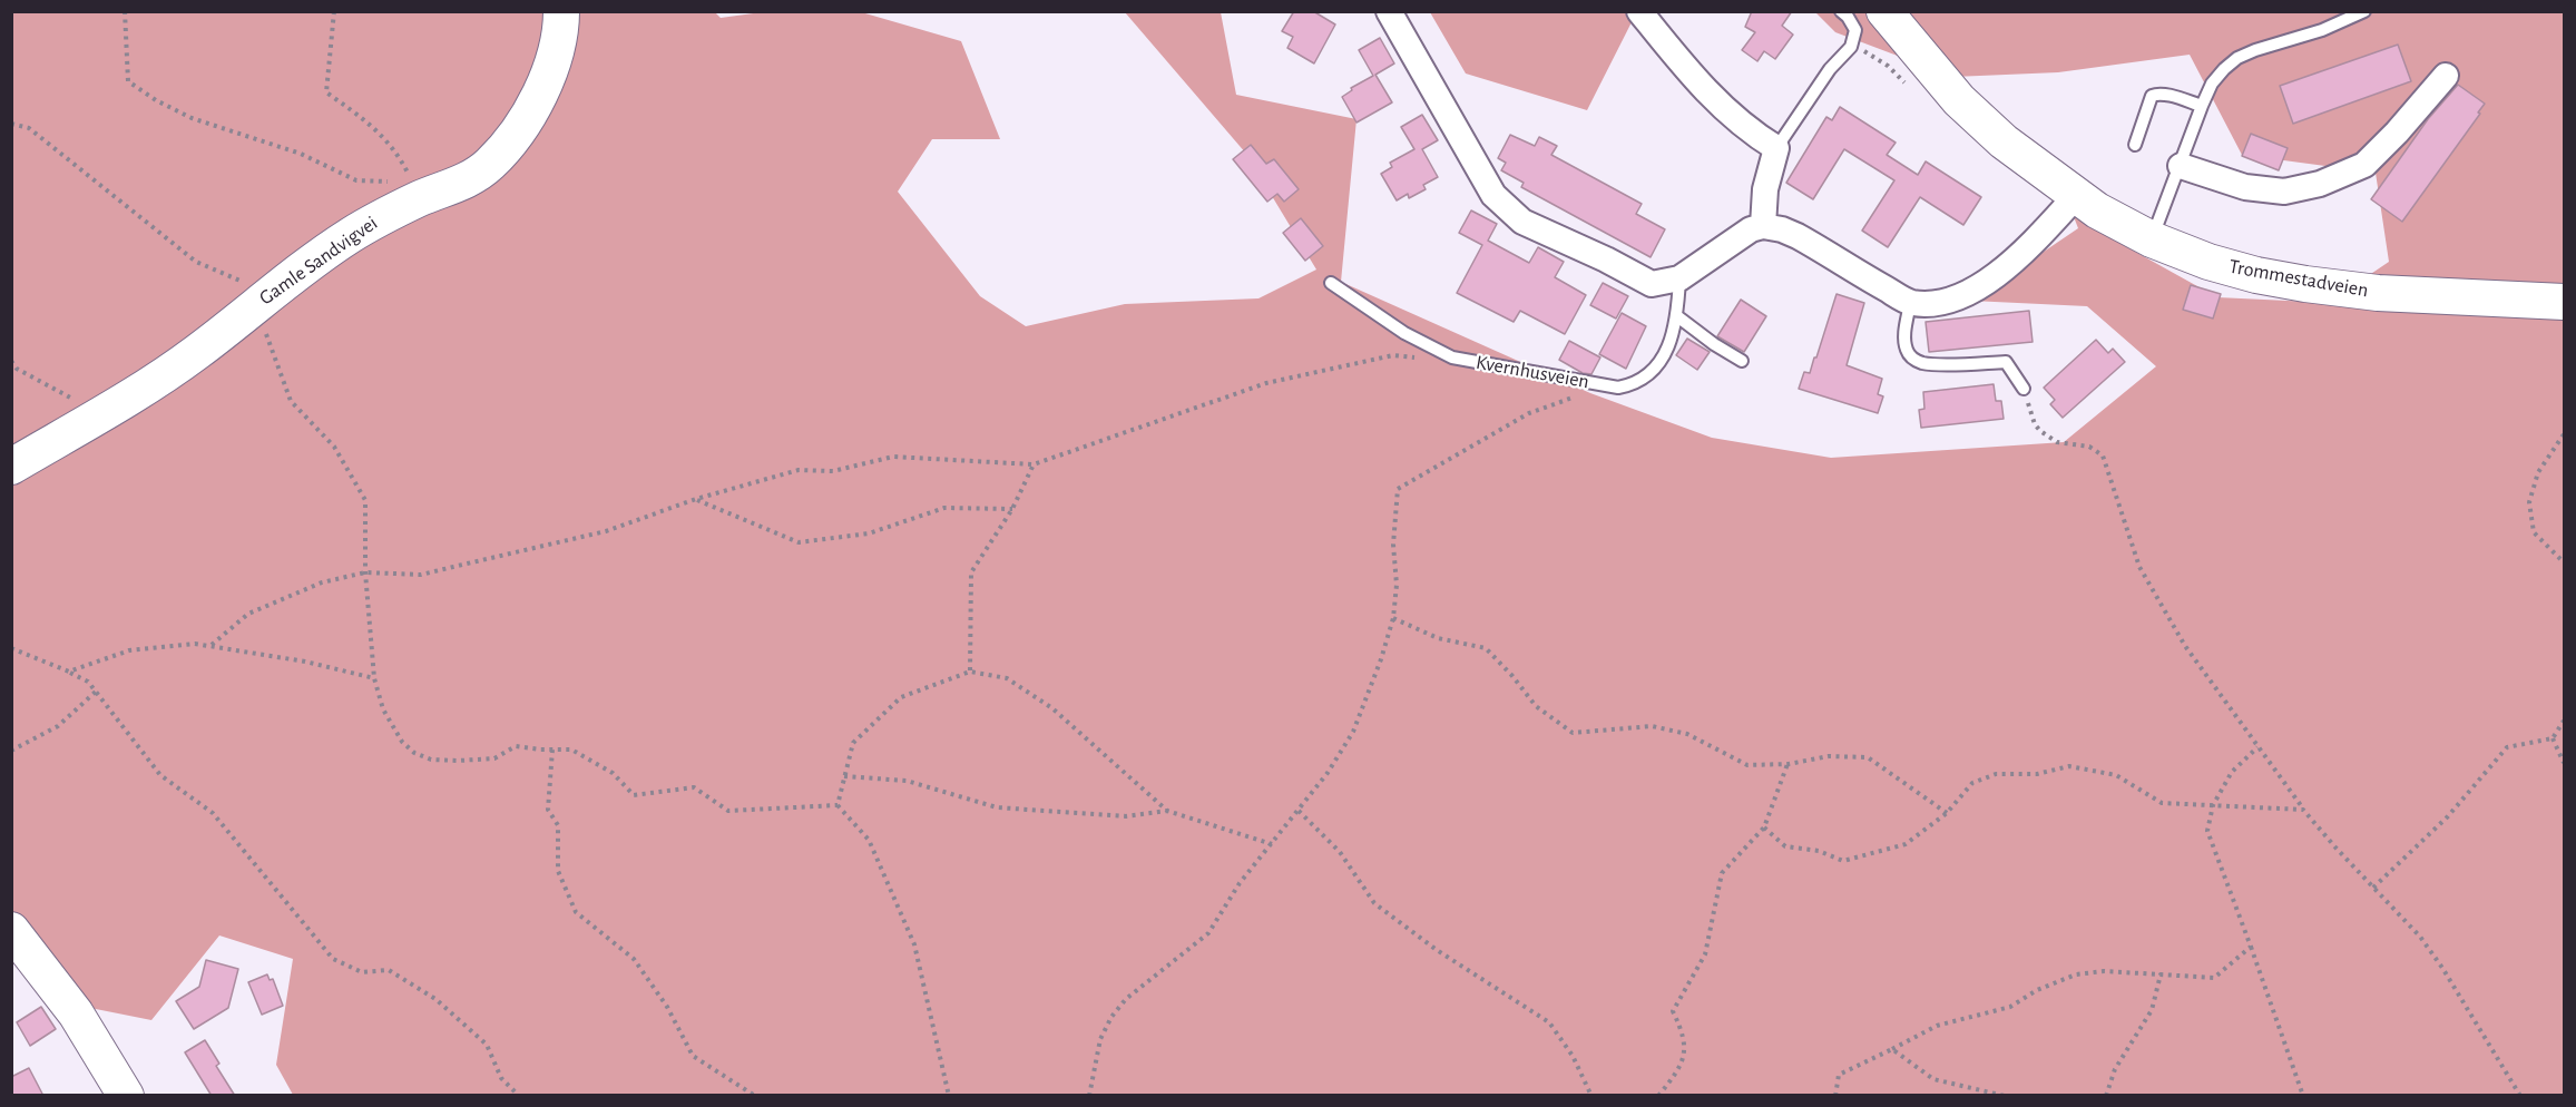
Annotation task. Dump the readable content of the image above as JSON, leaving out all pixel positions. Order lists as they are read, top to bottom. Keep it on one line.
{"streets":{"street":["Gamle Sandvigvei","Trommestadveien"],"lane":["Kvernhusveien"]}}
